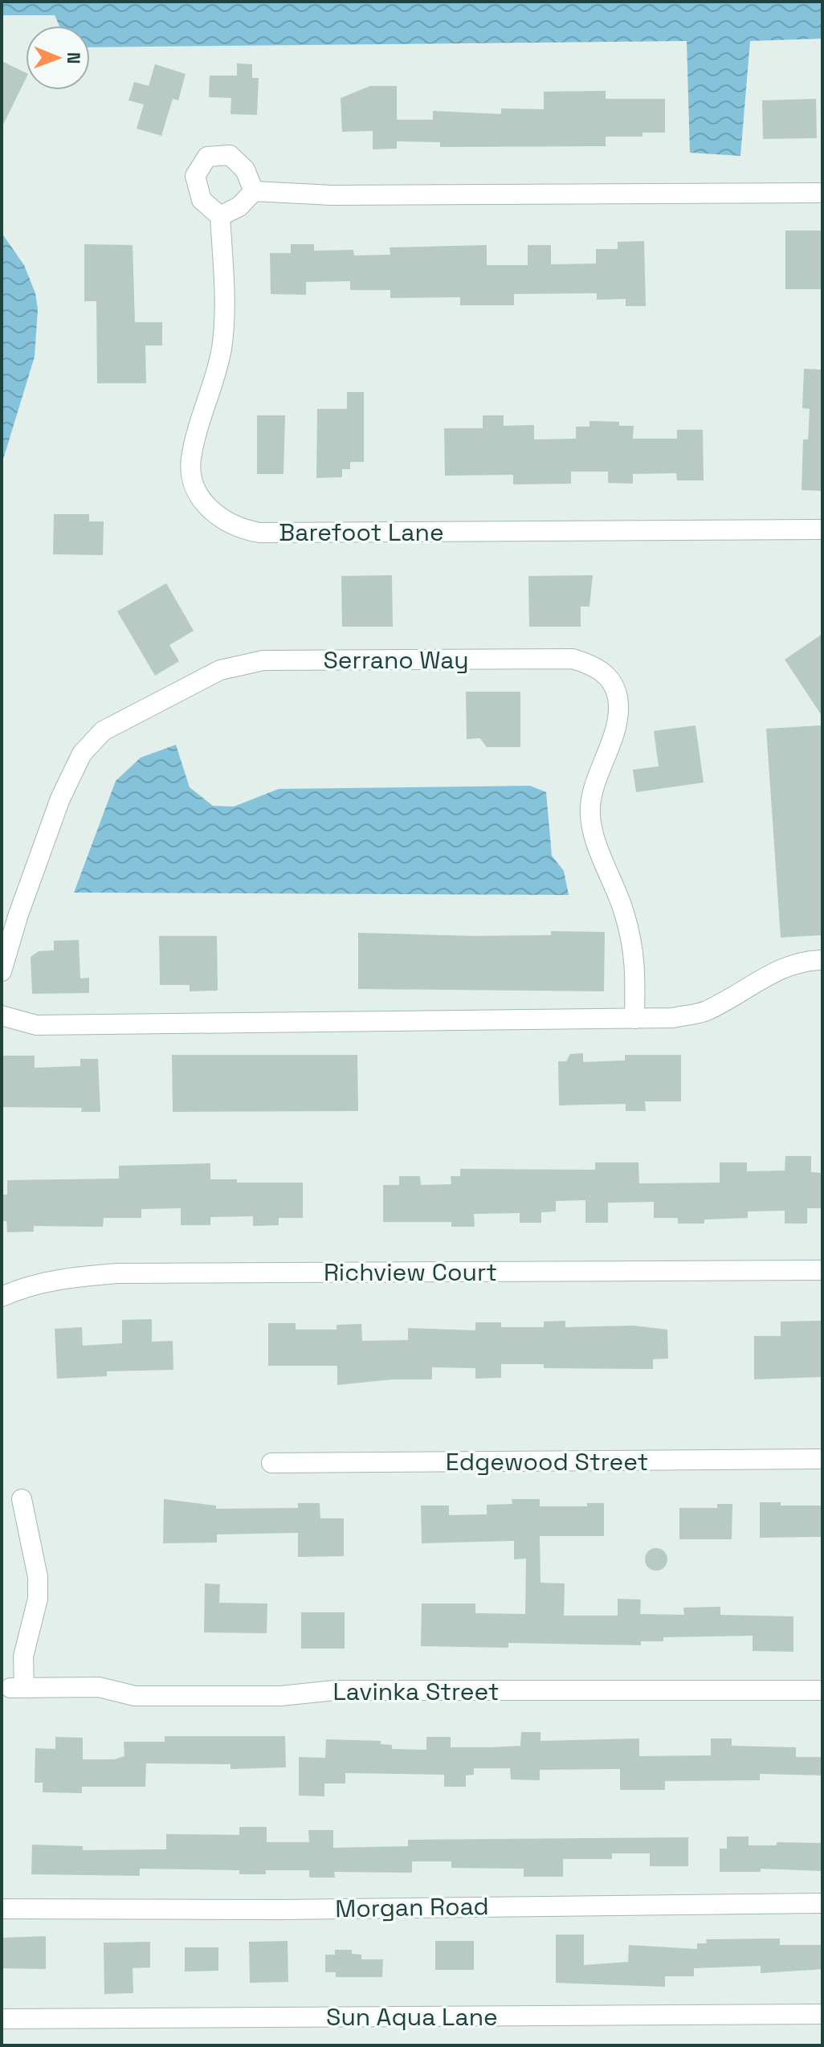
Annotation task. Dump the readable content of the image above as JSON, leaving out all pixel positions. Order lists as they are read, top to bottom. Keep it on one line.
{"streets":{"street":["Barefoot Lane","Serrano Way","Richview Court","Edgewood Street","Lavinka Street","Morgan Road","Sun Aqua Lane"]},"north":"right"}
